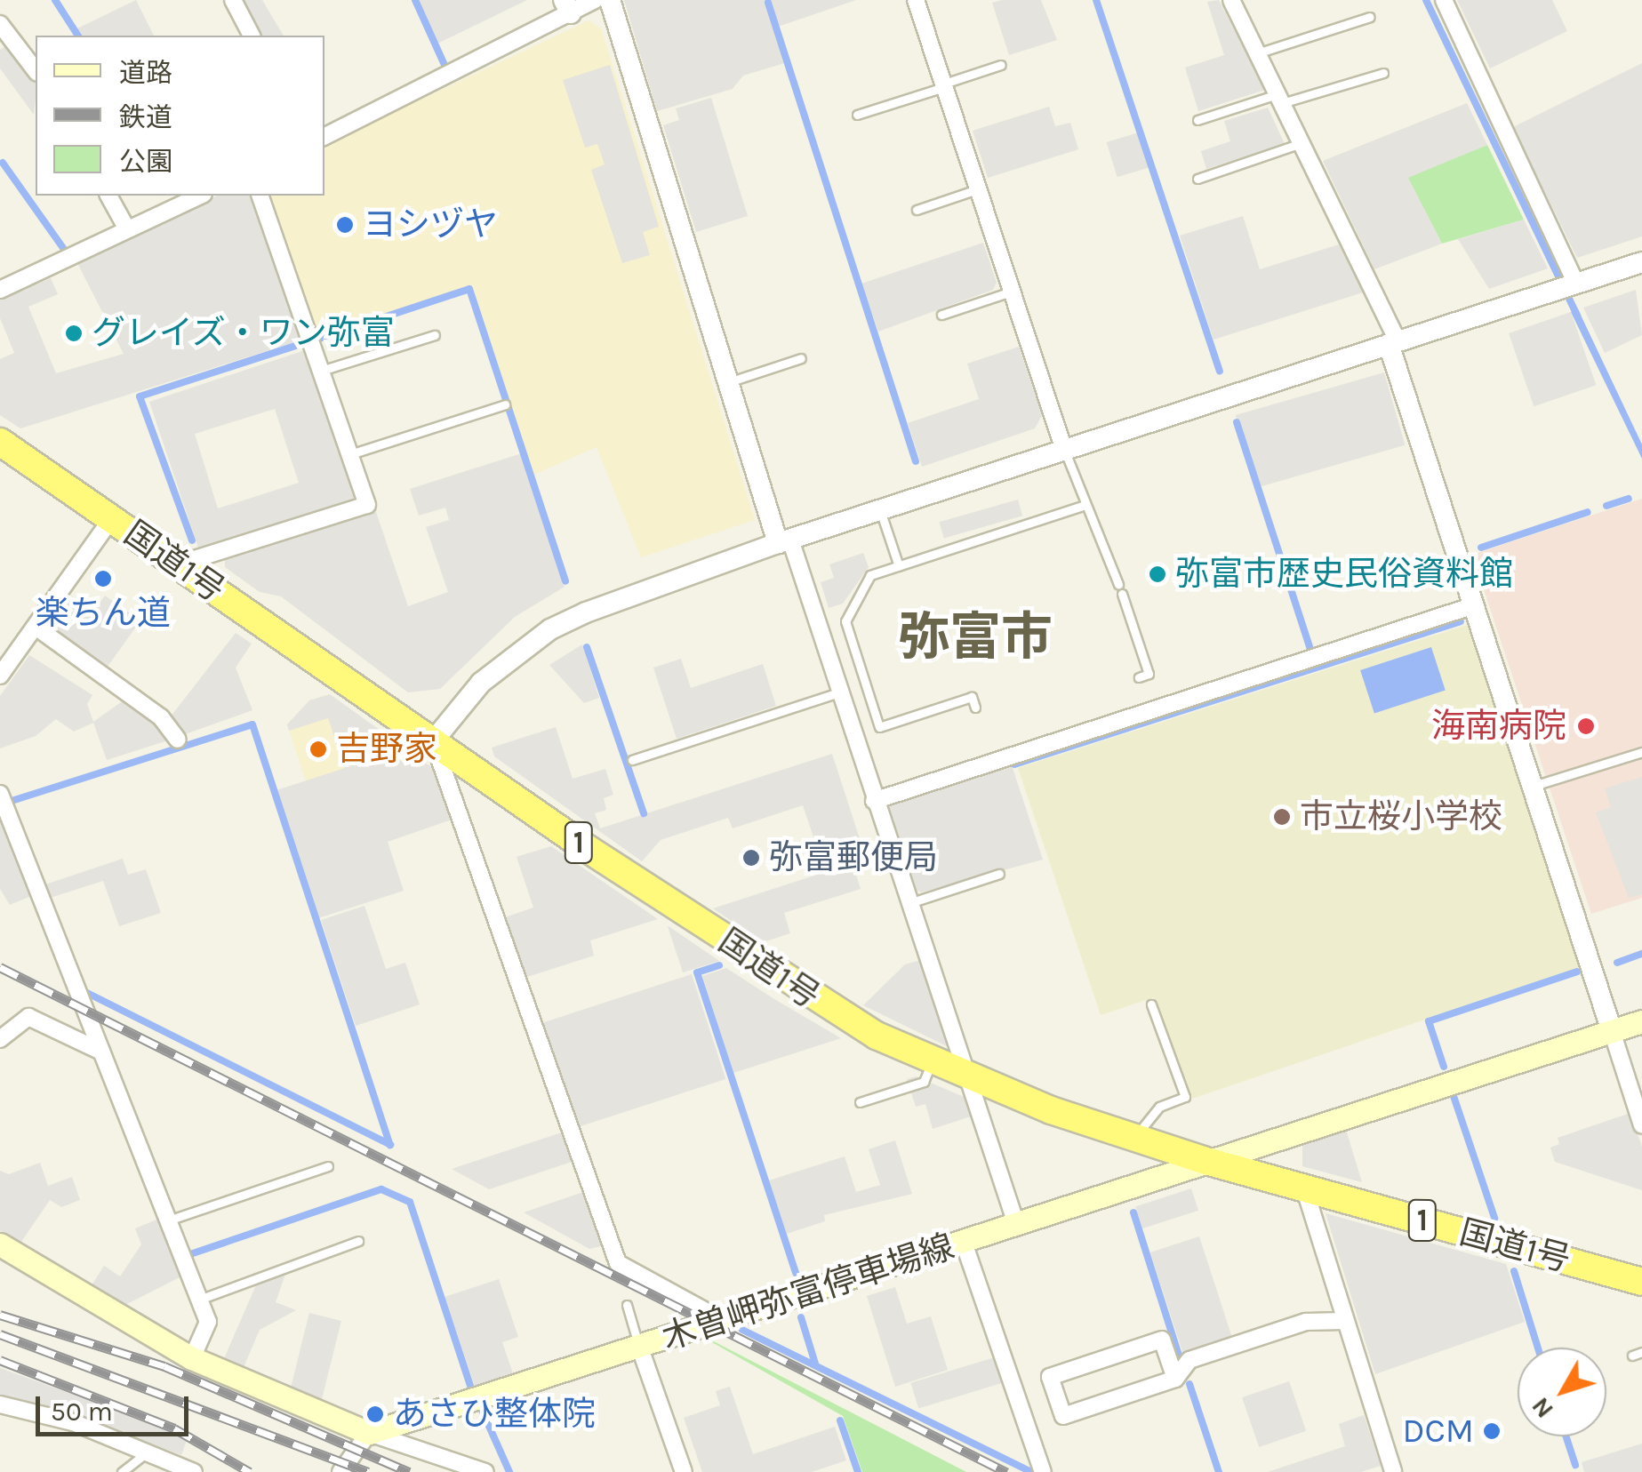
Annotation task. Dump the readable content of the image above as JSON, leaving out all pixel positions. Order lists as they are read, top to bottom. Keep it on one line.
{"streets":{"highway":["国道1号","1"],"main road":["木曽岬弥富停車場線"]},"crossings":[["国道1号","木曽岬弥富停車場線"]],"districts":["弥富市"],"places":["ヨシヅヤ","グレイズ・ワン弥富","弥富市歴史民俗資料館","楽ちん道","海南病院","吉野家","市立桜小学校","弥富郵便局","あさひ整体院","DCM"],"legend":["道路","鉄道","公園"],"scale_bar":"50 m","north":"bottom left"}
